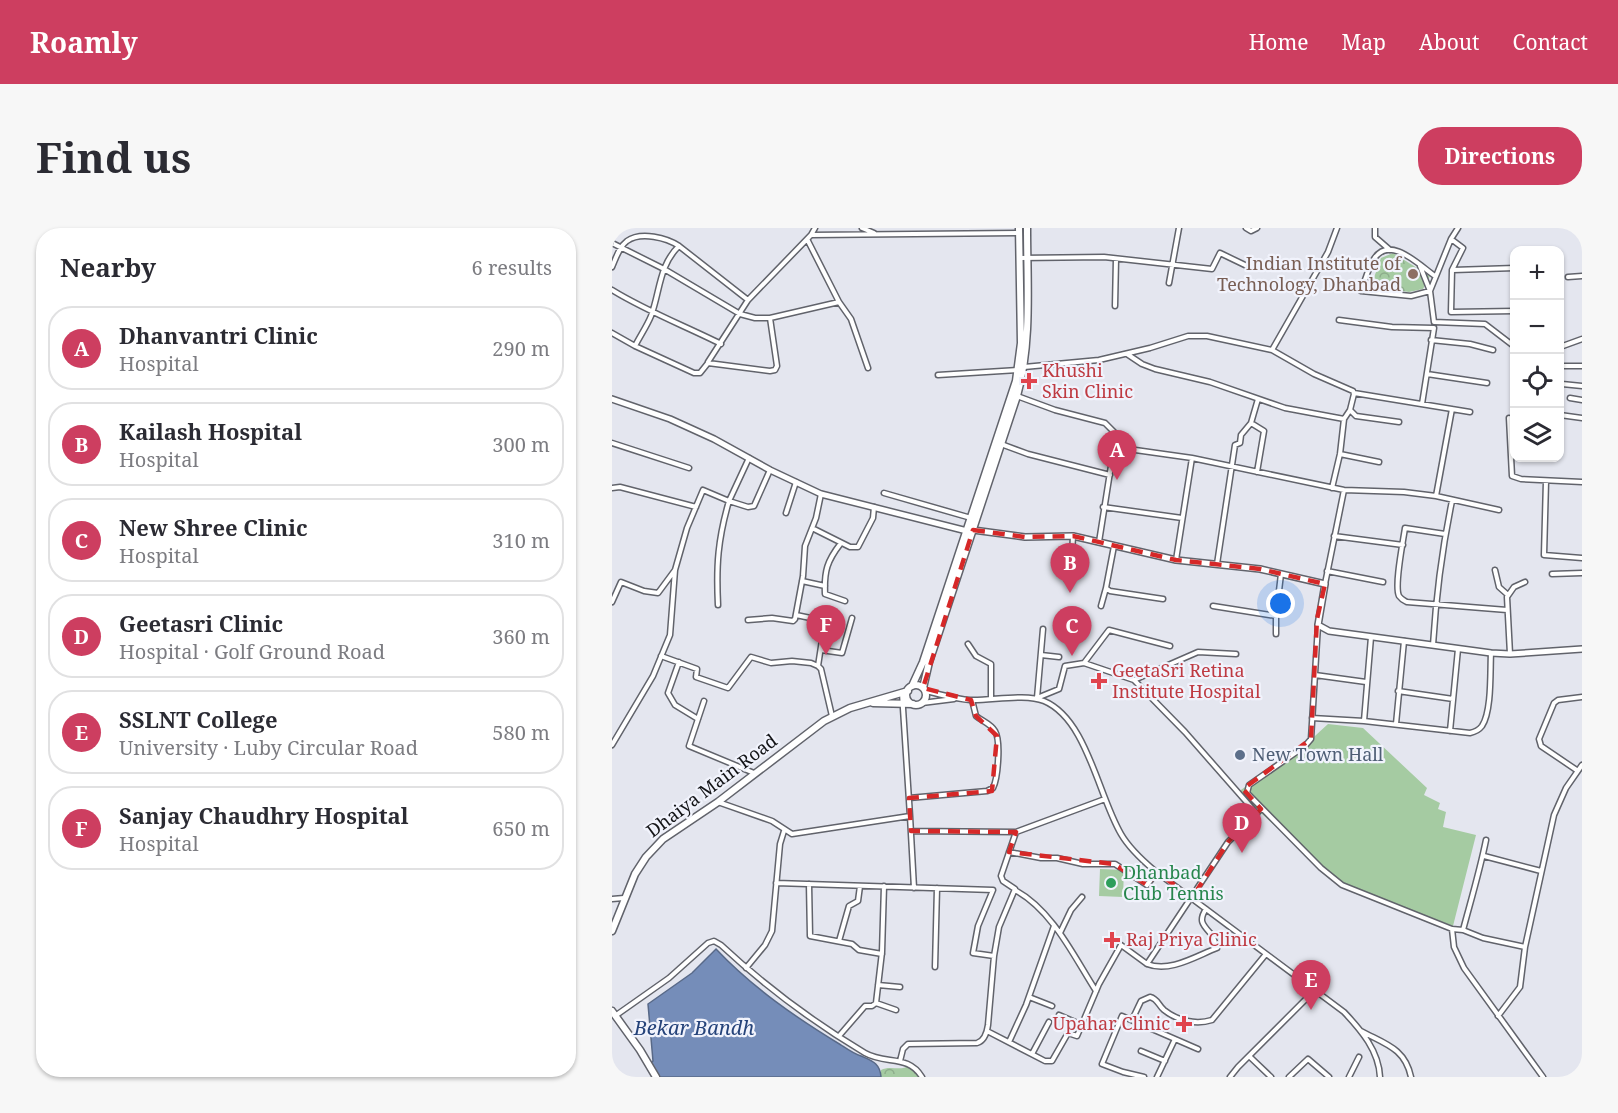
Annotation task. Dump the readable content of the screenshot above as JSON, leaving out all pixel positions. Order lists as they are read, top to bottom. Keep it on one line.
{"streets":{"main road":["Dhaiya Main Road"]},"water":["Bekar Bandh"],"places":{"other":["Indian Institute of Technology, Dhanbad","New Town Hall","Dhanbad Club Tennis"],"health":["Khushi Skin Clinic","GeetaSri Retina Institute Hospital","Raj Priya Clinic","Upahar Clinic"]},"page":{"header":"Roamly","nav":["Home","Map","About","Contact"],"buttons":"Directions","title":"Find us","heading":["Nearby","6 results"],"map_buttons":["+","−"],"list":[{"mark":"A","name":"Dhanvantri Clinic","note":"Hospital","value":"290 m"},{"mark":"B","name":"Kailash Hospital","note":"Hospital","value":"300 m"},{"mark":"C","name":"New Shree Clinic","note":"Hospital","value":"310 m"},{"mark":"D","name":"Geetasri Clinic","note":"Hospital · Golf Ground Road","value":"360 m"},{"mark":"E","name":"SSLNT College","note":"University · Luby Circular Road","value":"580 m"},{"mark":"F","name":"Sanjay Chaudhry Hospital","note":"Hospital","value":"650 m"}],"pins":["A","B","F","C","D","E"]}}
